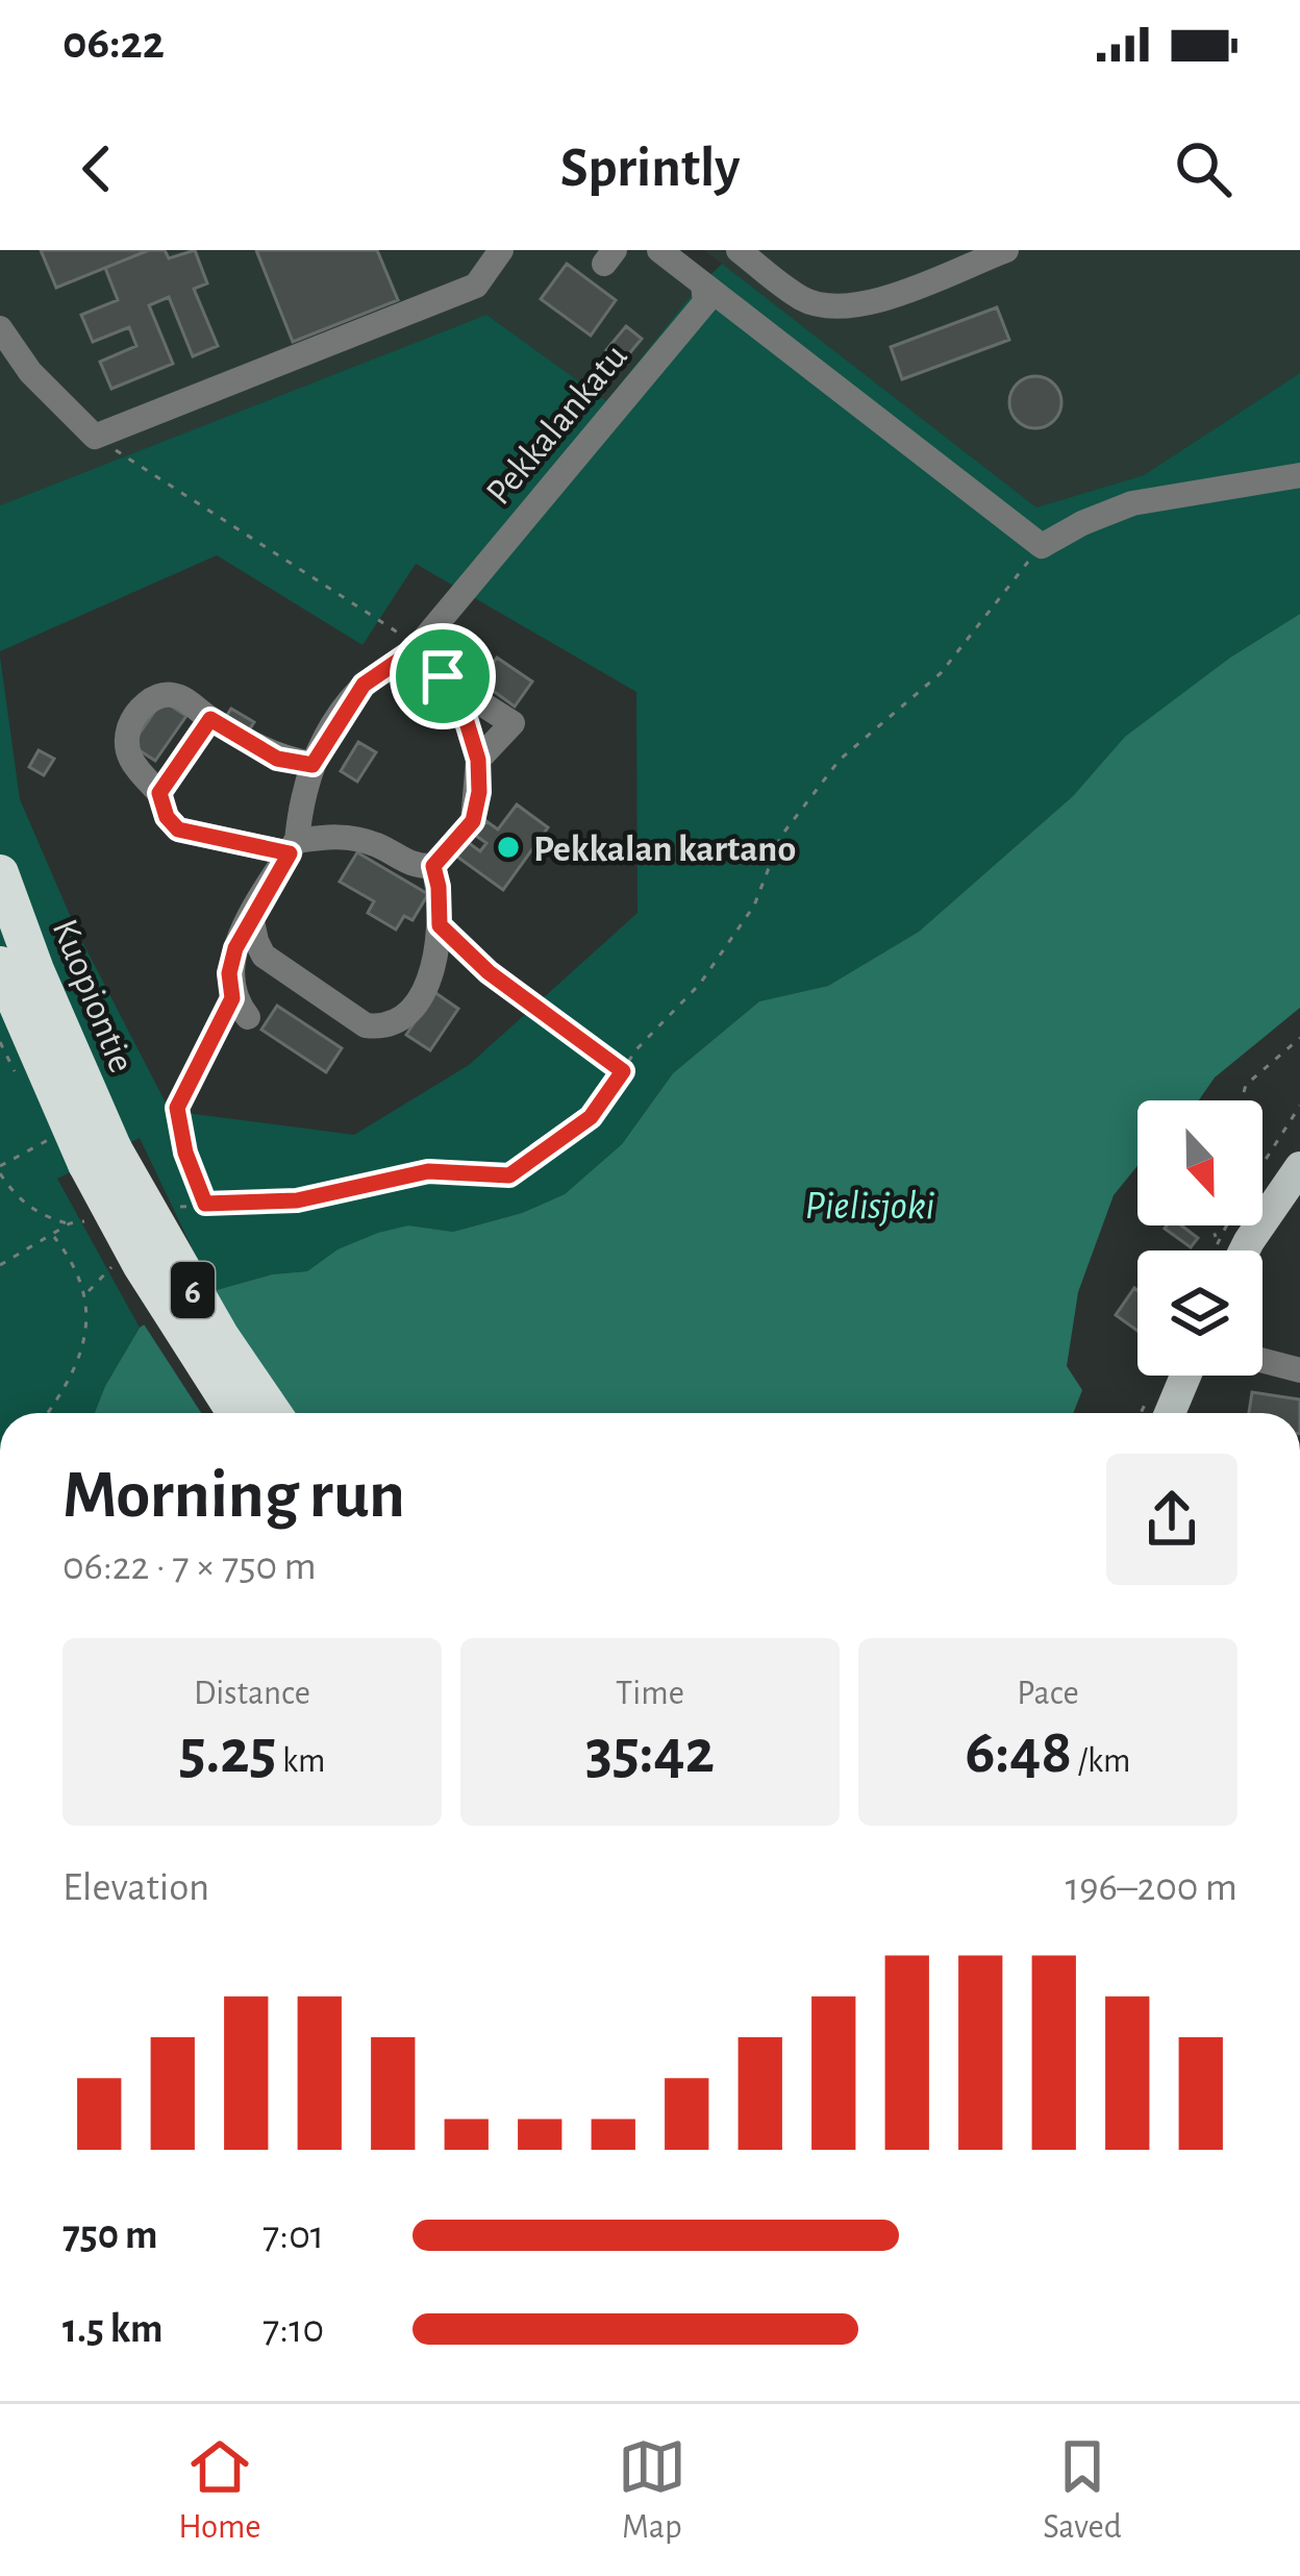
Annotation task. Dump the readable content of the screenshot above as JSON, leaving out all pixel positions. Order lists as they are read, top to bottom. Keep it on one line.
{"streets":{"highway":["Kuopiontie","6"],"street":["Pekkalankatu"]},"crossings":[["Kuopiontie","6"]],"water":["Pielisjoki"],"places":["Pekkalan kartano"],"north":"bottom","page":{"status":"06:22","header":"Sprintly","heading":["Morning run","06:22 · 7 × 750 m"],"stats":[["Distance","5.25 km"],["Time","35:42"],["Pace","6:48 /km"]],"chart":["Elevation","196–200 m"],"list":[{"name":"750 m","note":"7:01"},{"name":"1.5 km","note":"7:10"}],"tabs":["Home","Map","Saved"]}}
